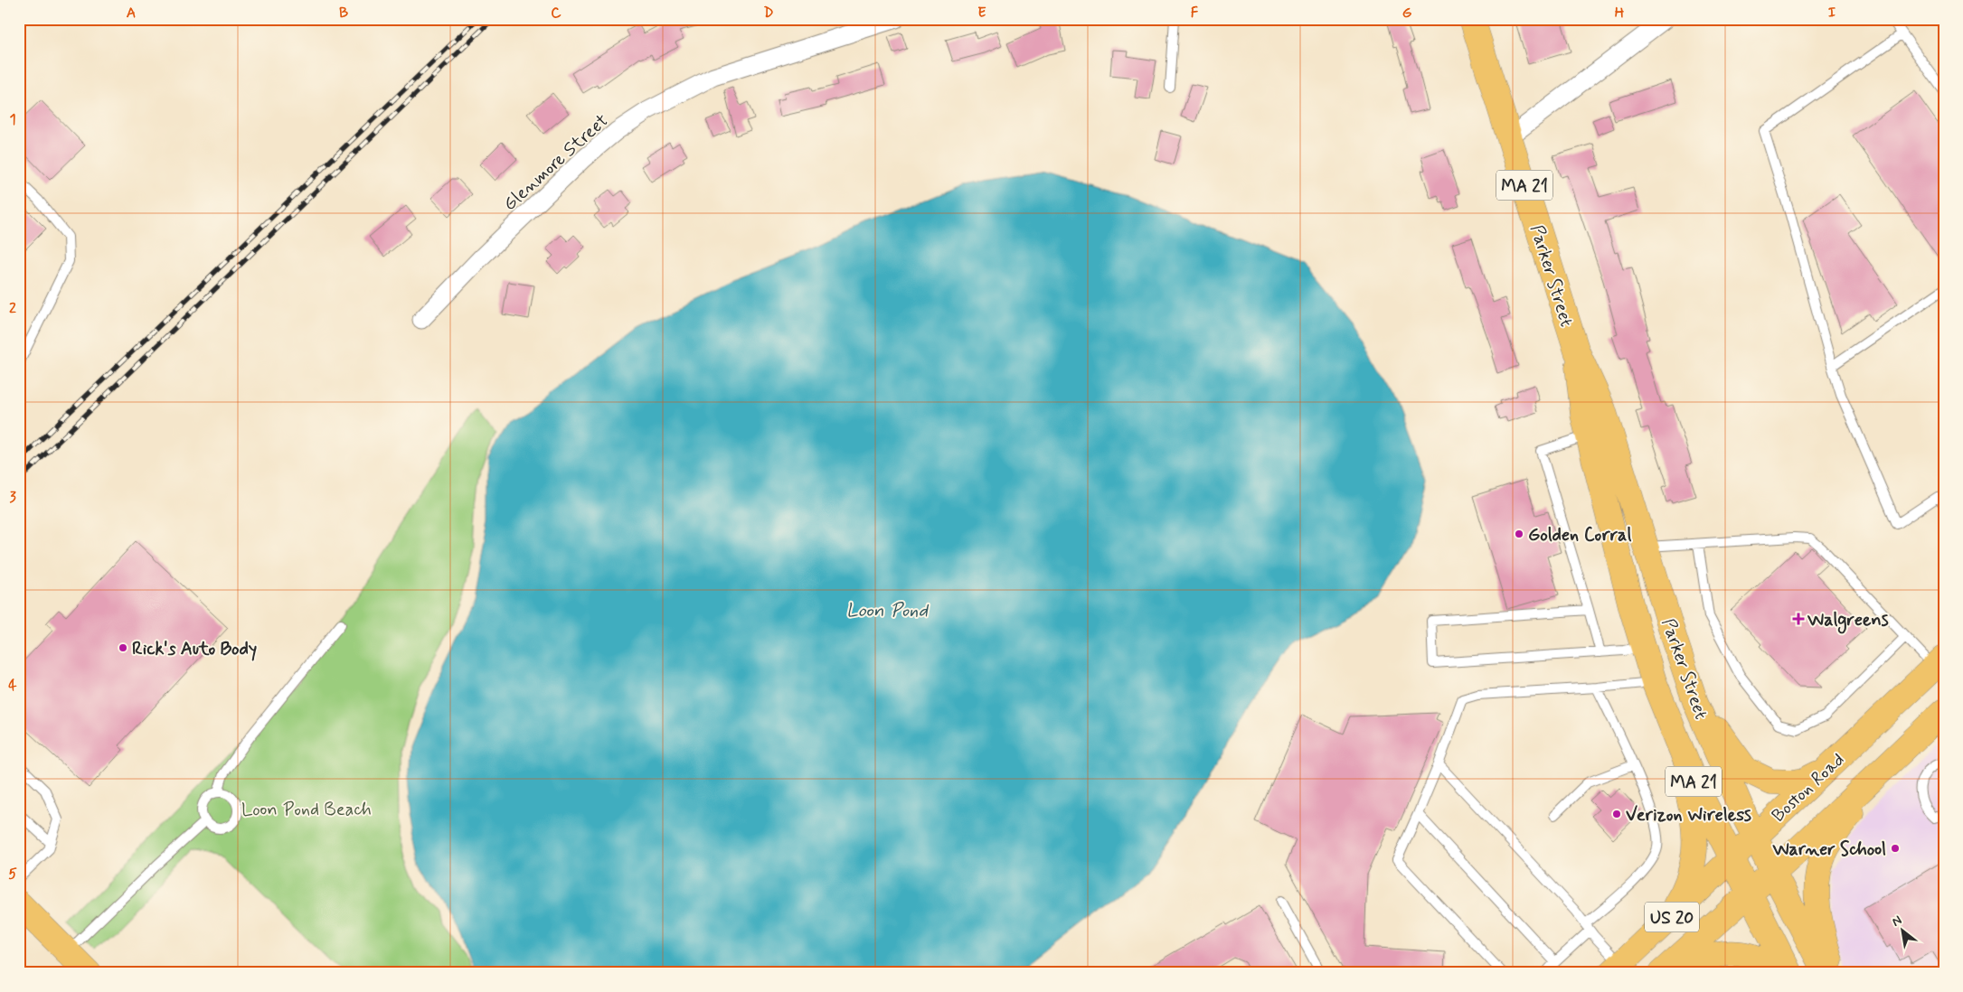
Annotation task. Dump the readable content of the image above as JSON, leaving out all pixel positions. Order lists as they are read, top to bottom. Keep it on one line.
{"streets":{"main road":["MA 21","Parker Street","Boston Road","US 20"],"street":["Glenmore Street"]},"crossings":[["Parker Street","Boston Road"],["Parker Street","US 20"]],"water":["Loon Pond"],"parks":["Loon Pond Beach"],"places":{"other":["Golden Corral","Rick's Auto Body","Verizon Wireless","Warner School"],"health":["Walgreens"]},"north":"top left","grid":{"columns":["A","B","C","D","E","F","G","H","I"],"rows":["1","2","3","4","5"]}}
